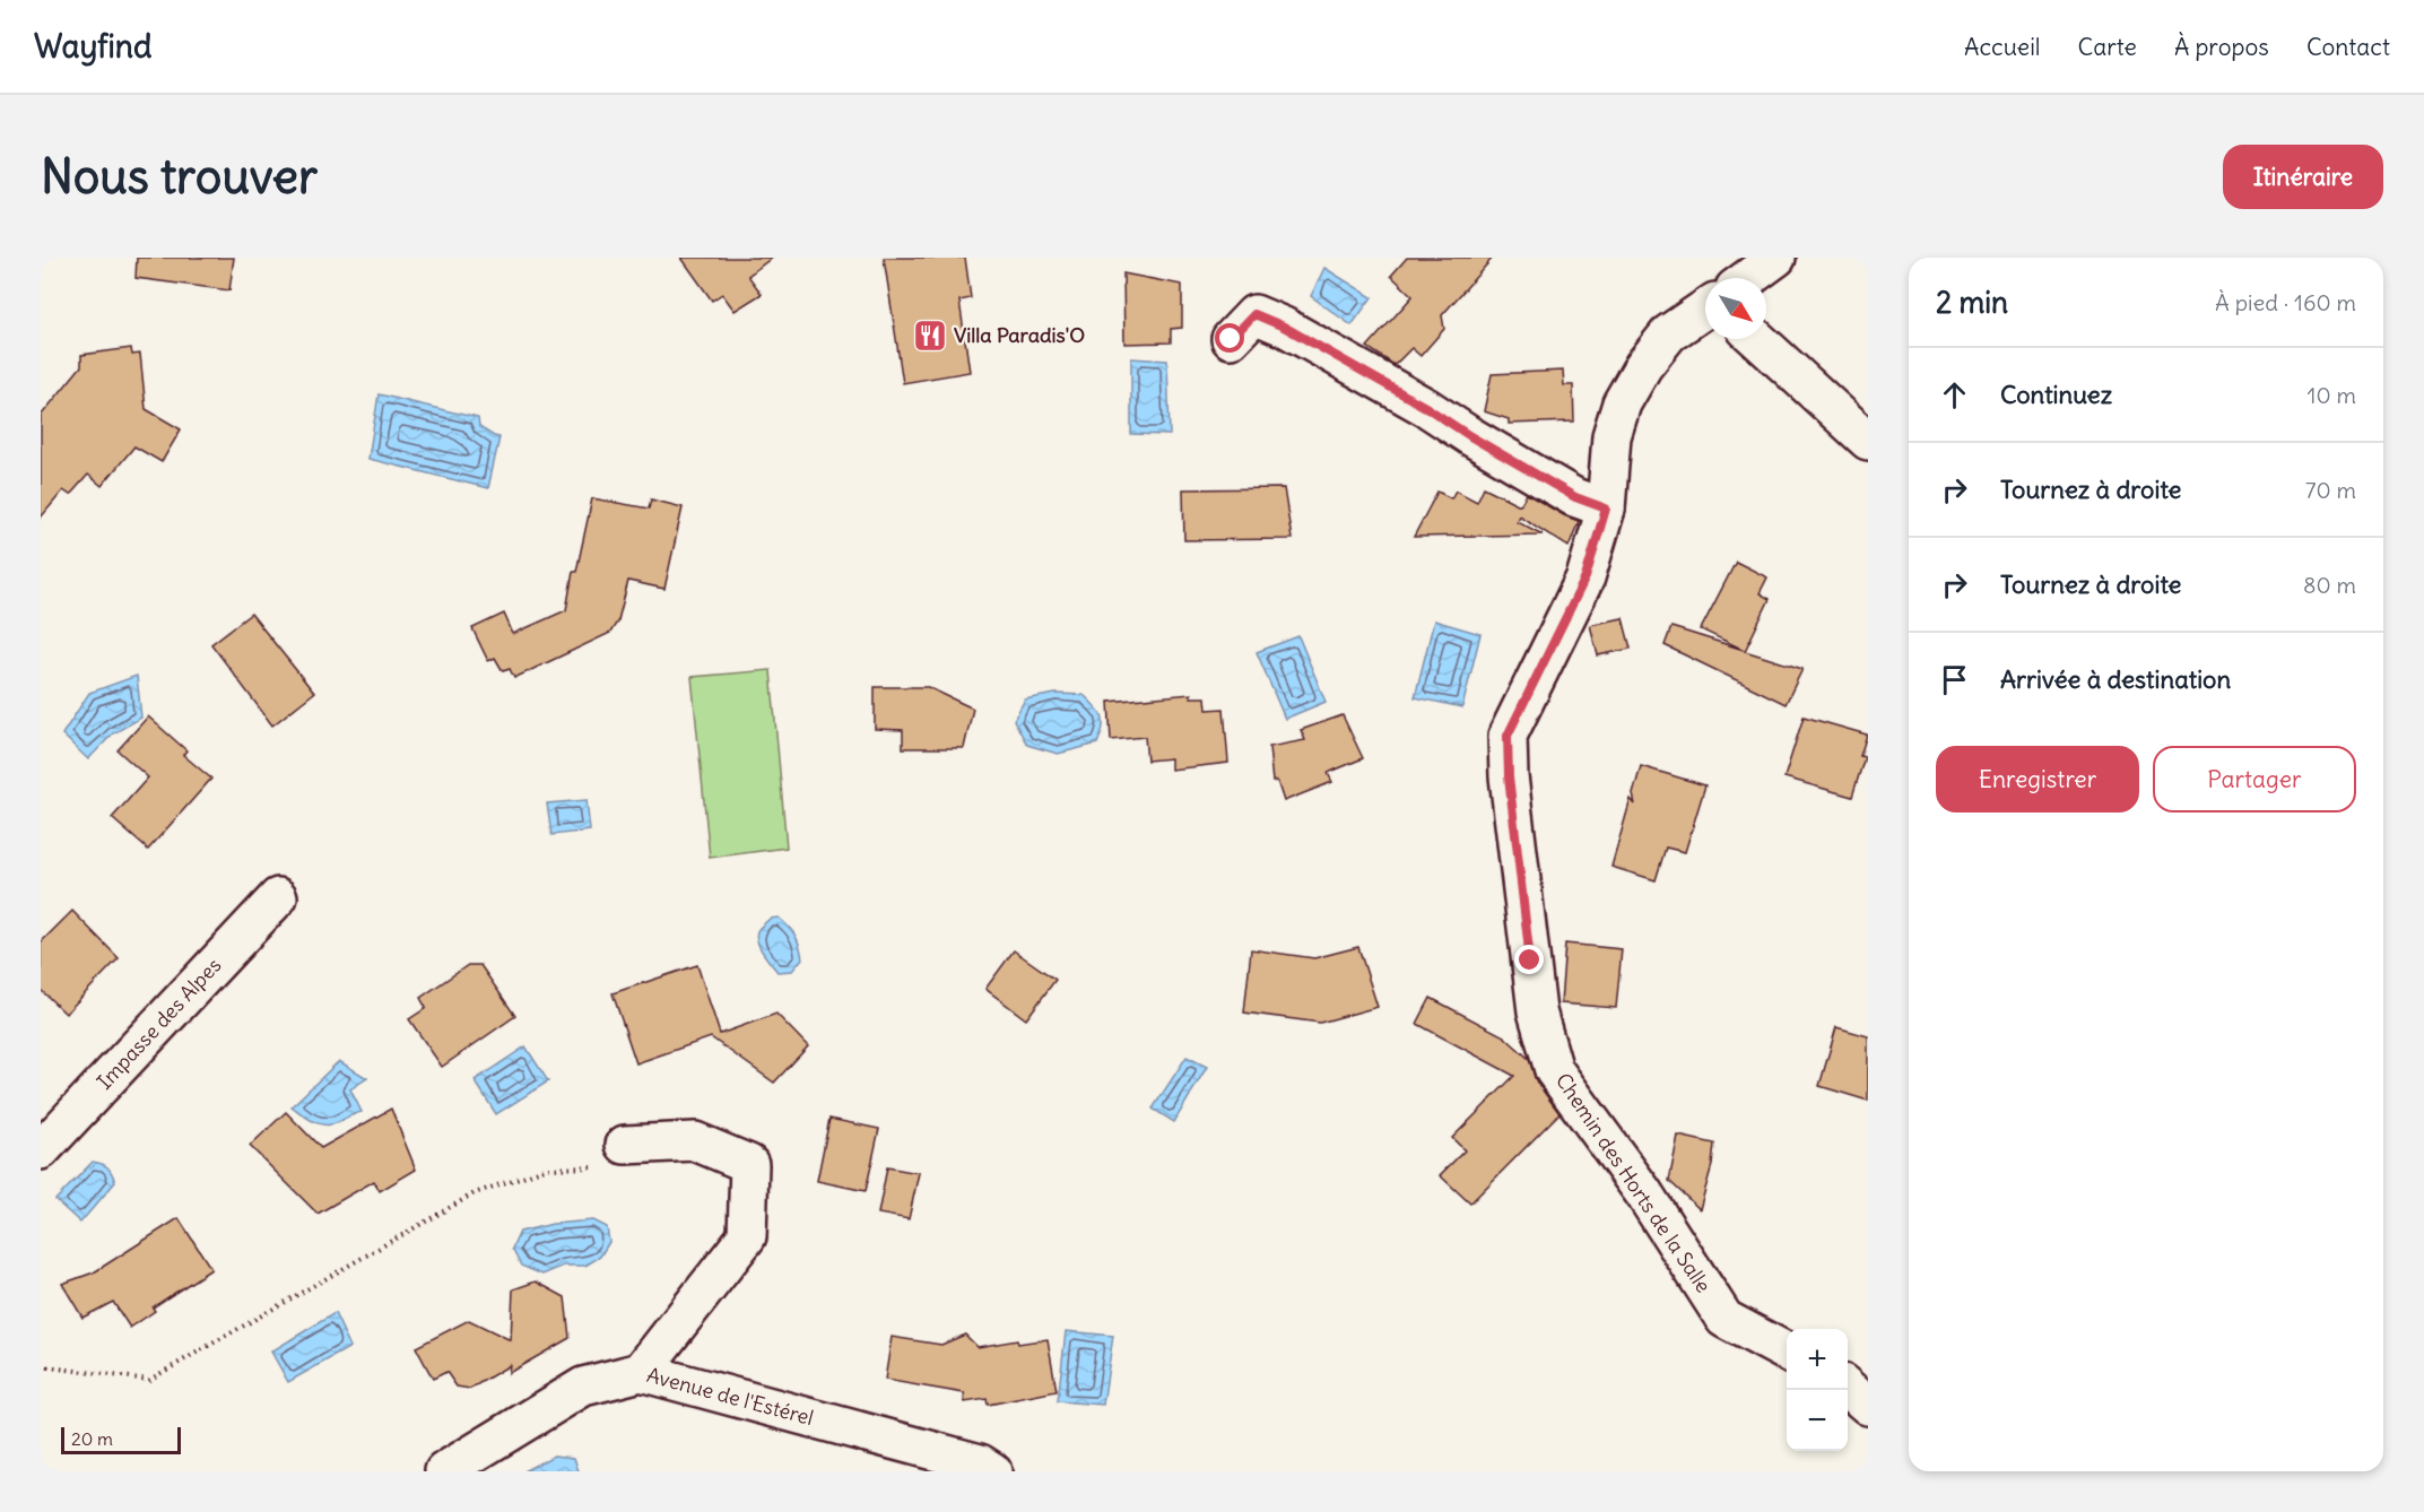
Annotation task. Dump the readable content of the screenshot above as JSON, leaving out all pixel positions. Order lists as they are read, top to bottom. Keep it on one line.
{"streets":{"street":["Impasse des Alpes","Chemin des Horts de la Salle","Avenue de l'Estérel"]},"places":{"restaurant":["Villa Paradis'O"]},"scale_bar":"20 m","north":"bottom right","page":{"header":"Wayfind","nav":["Accueil","Carte","À propos","Contact"],"buttons":["Itinéraire",["Enregistrer","Partager"]],"title":"Nous trouver","heading":["2 min","À pied · 160 m"],"list":[["Continuez","10 m"],["Tournez à droite","70 m"],["Tournez à droite","80 m"],"Arrivée à destination"],"map_buttons":["+","−"],"scale":"20 m"}}
